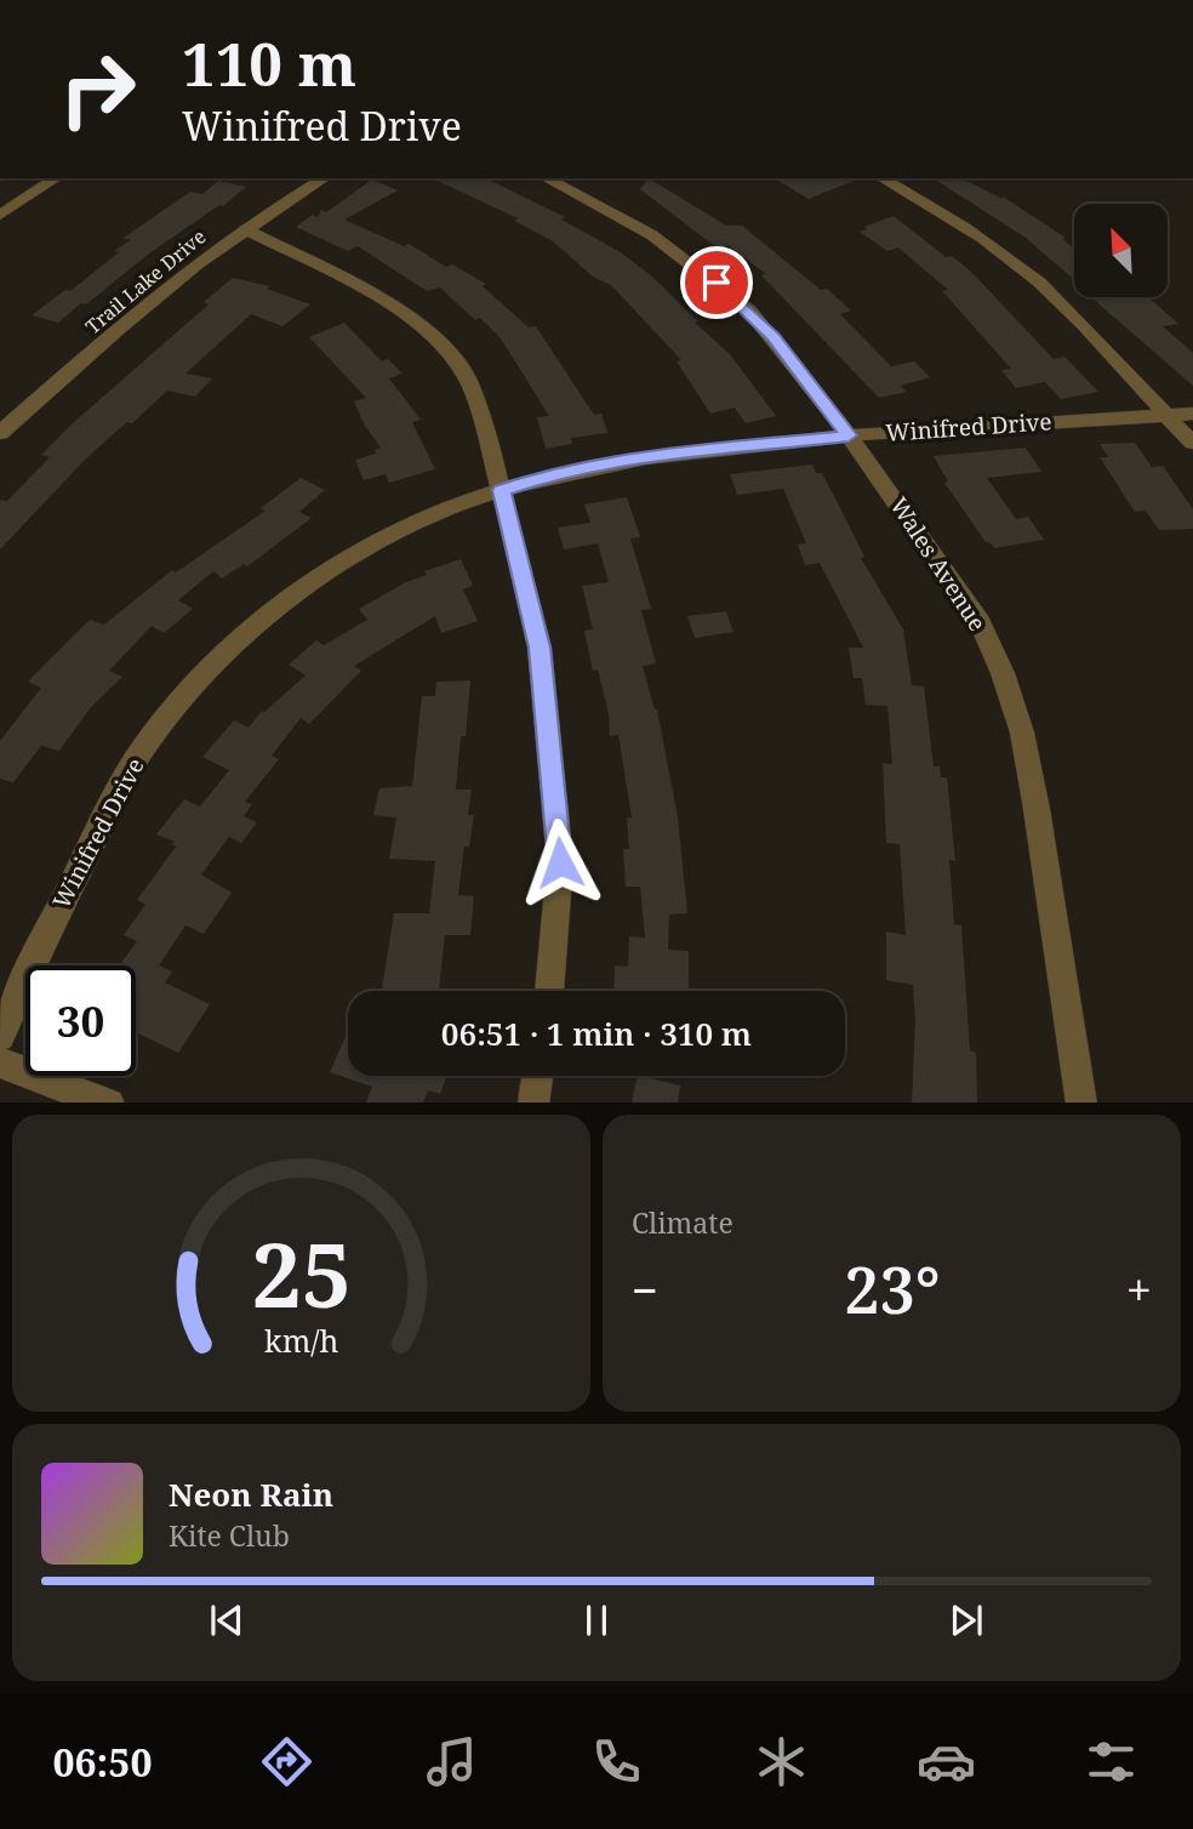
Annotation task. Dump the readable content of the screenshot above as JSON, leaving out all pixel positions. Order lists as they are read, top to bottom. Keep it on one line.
{"streets":{"street":["Trail Lake Drive","Winifred Drive","Wales Avenue"]},"crossings":[["Winifred Drive","Wales Avenue"]],"north":"top left","page":{"turn":["110 m","Winifred Drive"],"limit":"30","trip":"06:51 · 1 min · 310 m","tile":"Climate","heat":["−","23°","+"],"song":["Neon Rain","Kite Club"],"tabs":"06:50","gauge":["25","km/h"]}}
